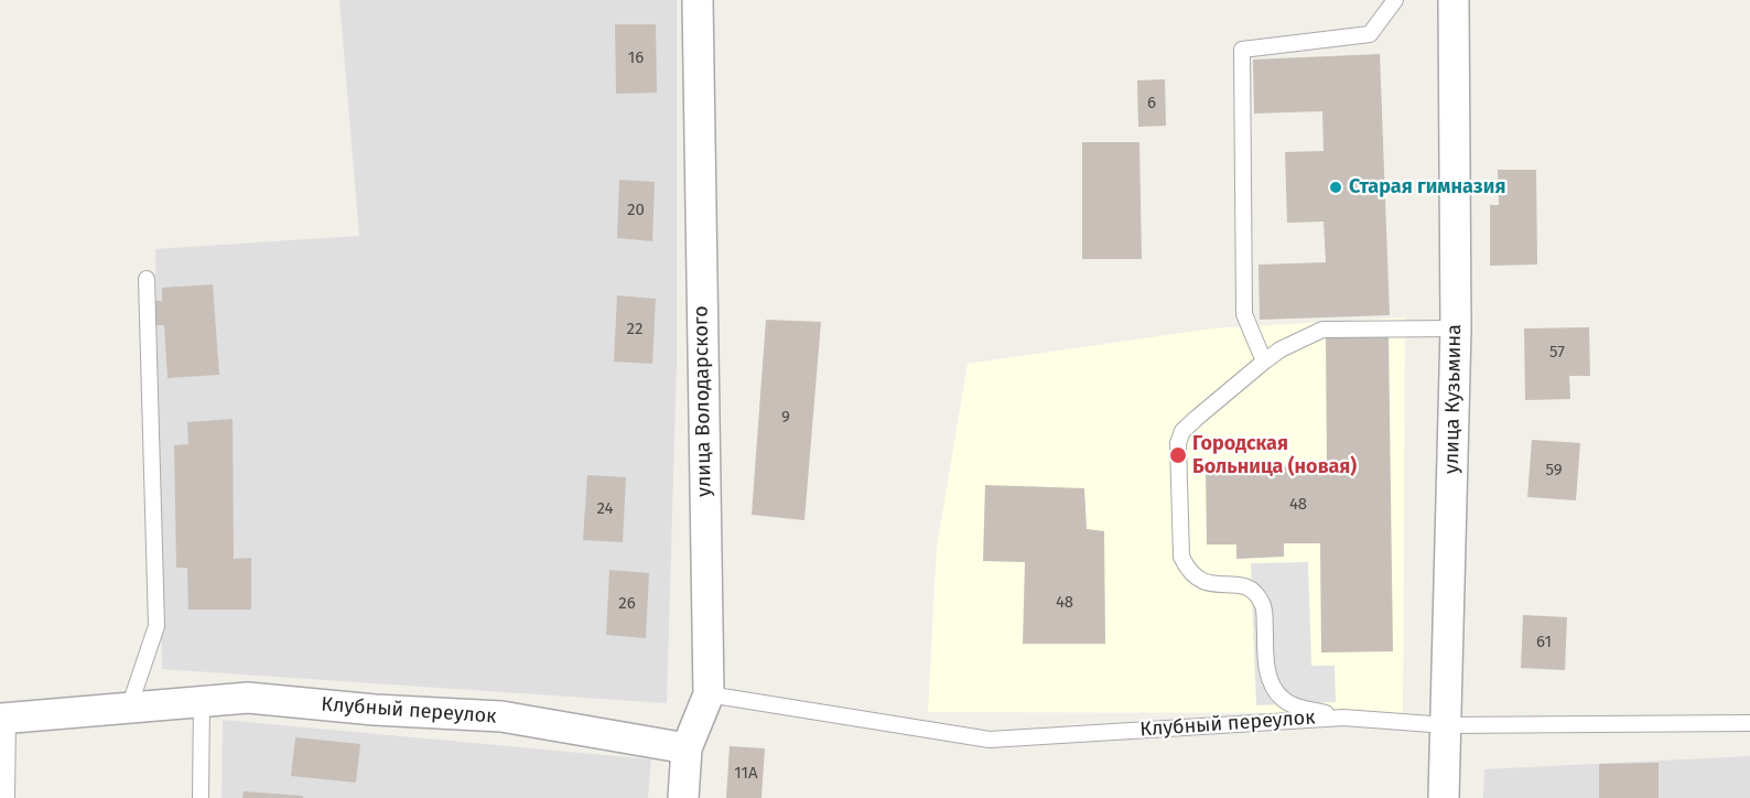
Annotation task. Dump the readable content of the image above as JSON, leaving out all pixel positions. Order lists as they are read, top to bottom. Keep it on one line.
{"streets":{"street":["улица Кузьмина","улица Володарского","Клубный переулок"]},"crossings":[["улица Кузьмина","Клубный переулок"],["улица Володарского","Клубный переулок"]],"places":["Старая гимназия","Городская Больница (новая)"],"house_numbers":["16","6","20","22","57","9","59","48","24","48","26","61","11А"]}
